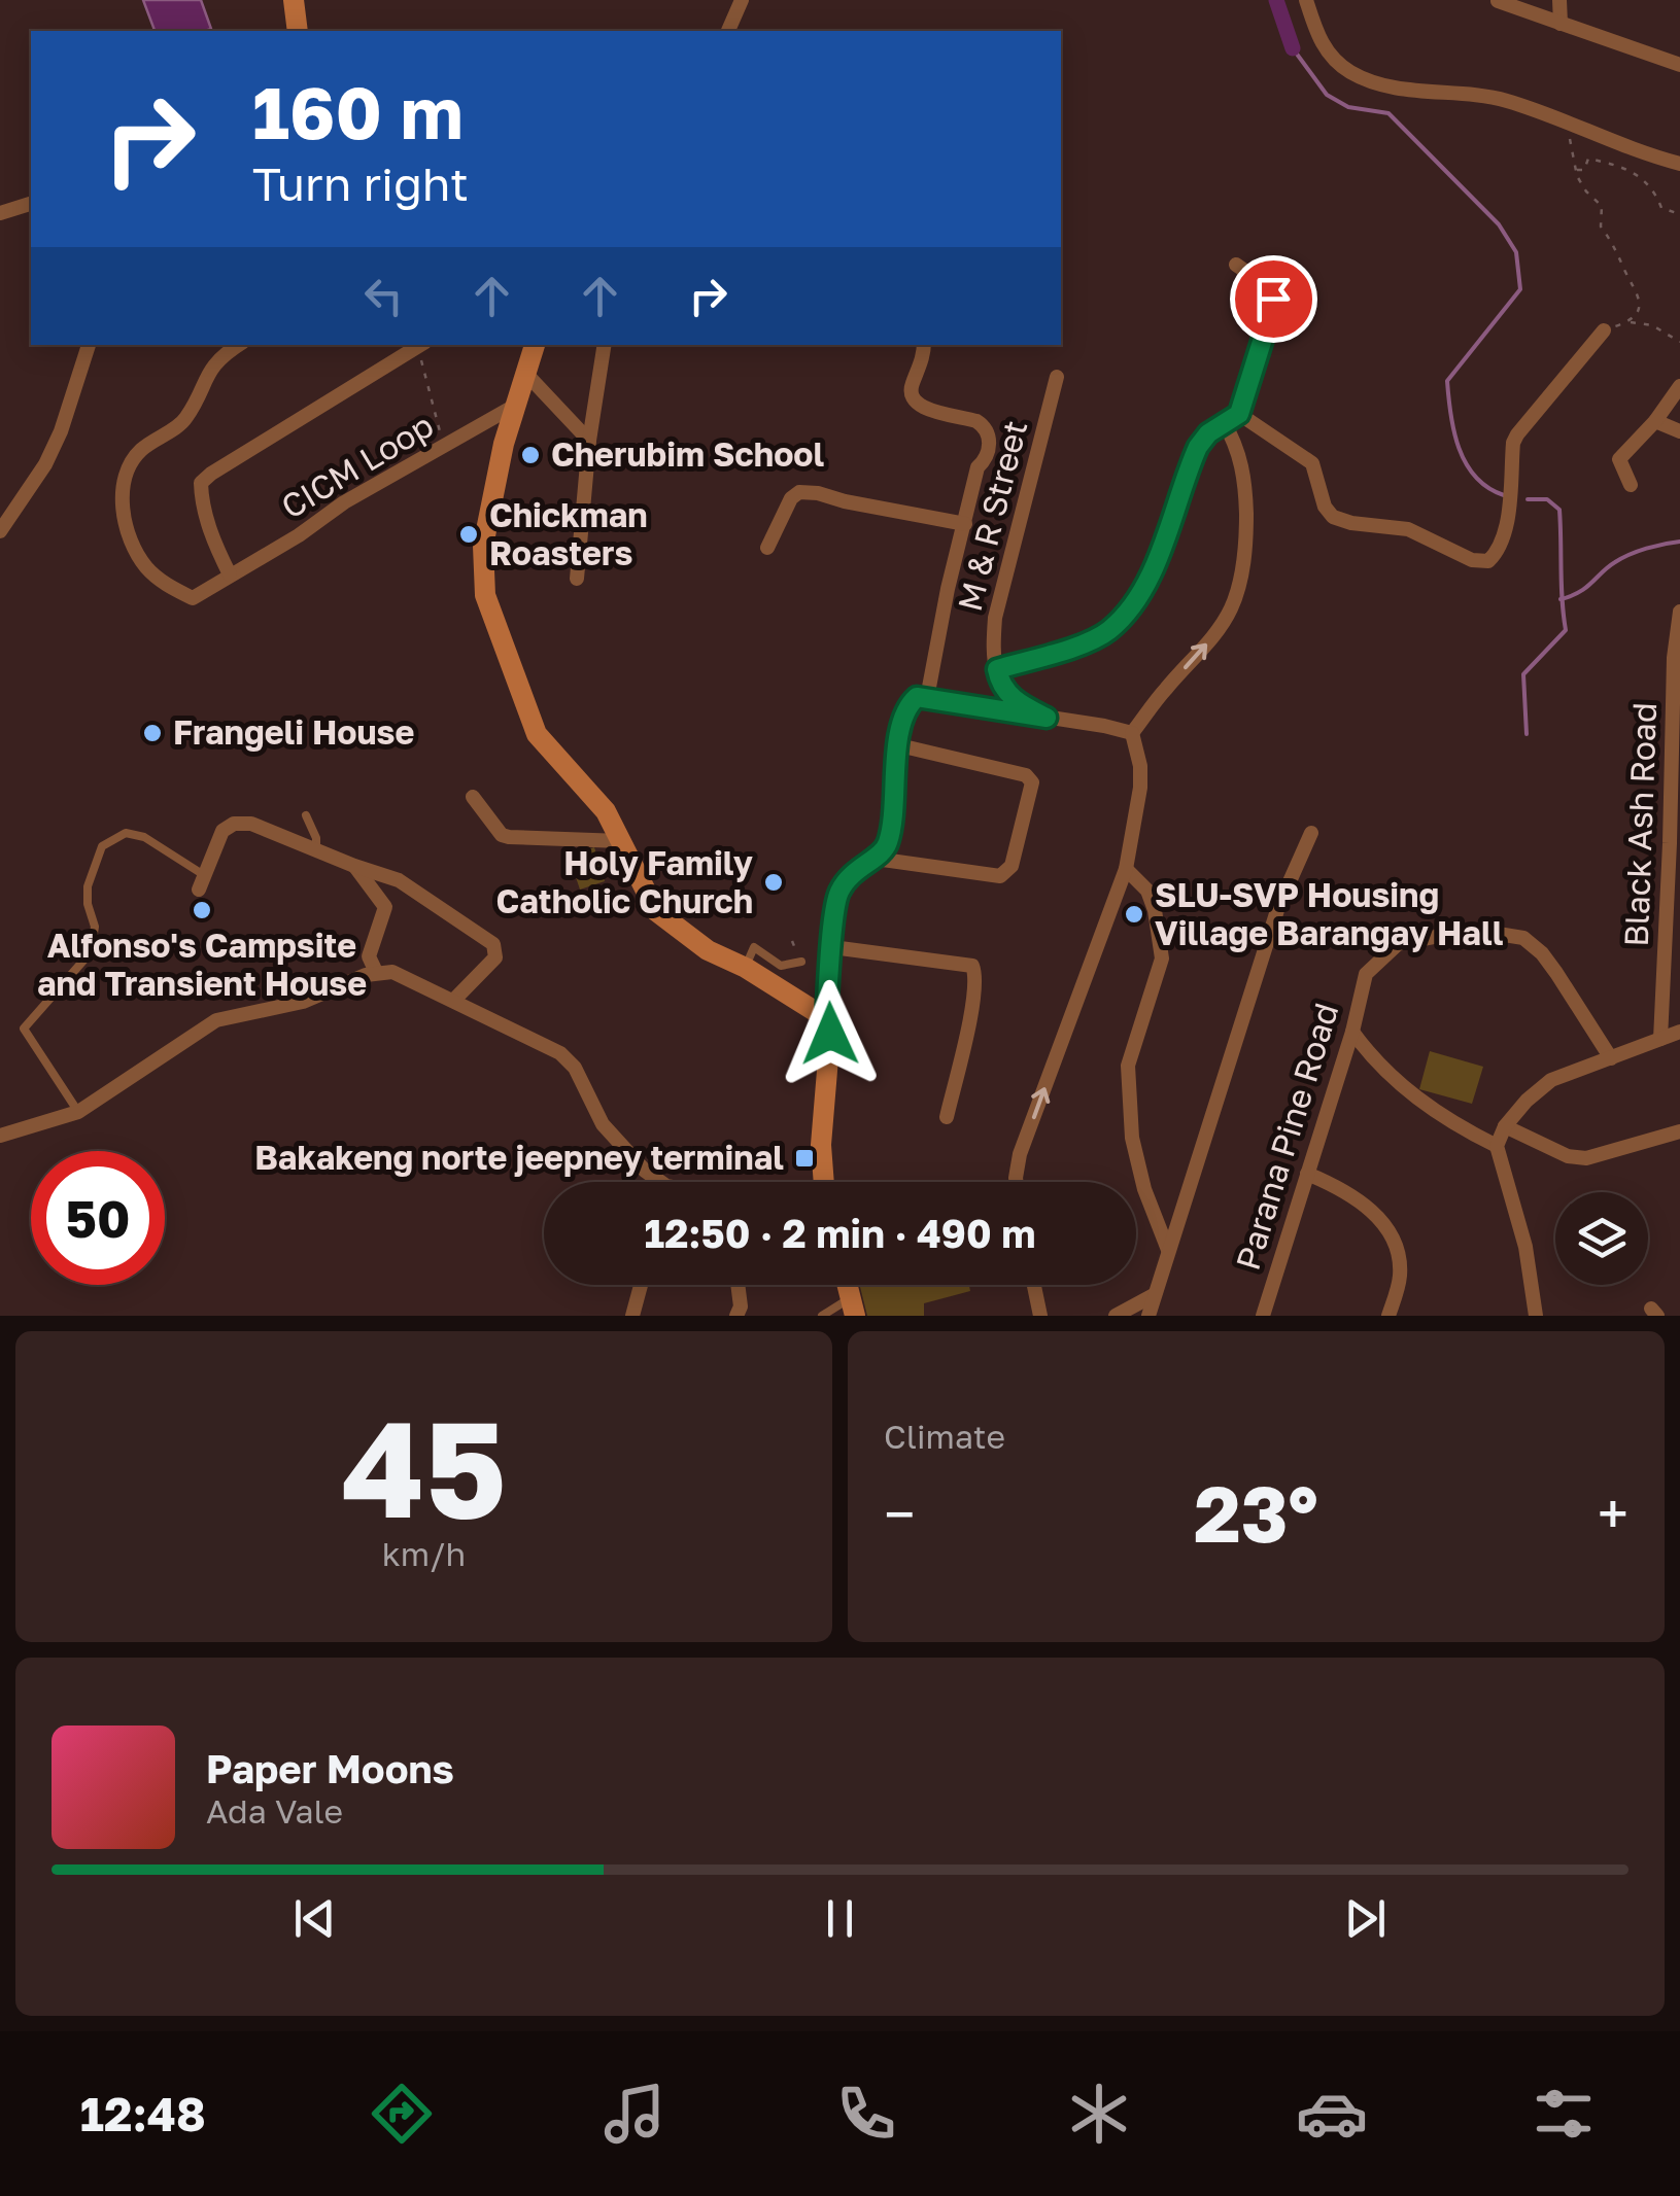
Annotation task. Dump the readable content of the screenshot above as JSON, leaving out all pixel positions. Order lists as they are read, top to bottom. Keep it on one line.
{"streets":{"street":["CICM Loop","M & R Street","Black Ash Road","Parana Pine Road"]},"places":{"other":["Cherubim School","Chickman Roasters","Frangeli House","Holy Family Catholic Church","Alfonso's Campsite and Transient House","SLU-SVP Housing Village Barangay Hall"],"transit":["Bakakeng norte jeepney terminal"]},"page":{"turn":["160 m","Turn right"],"limit":"50","trip":"12:50 · 2 min · 490 m","tile":[["45","km/h"],"Climate"],"heat":["−","23°","+"],"song":["Paper Moons","Ada Vale"],"tabs":"12:48"}}
